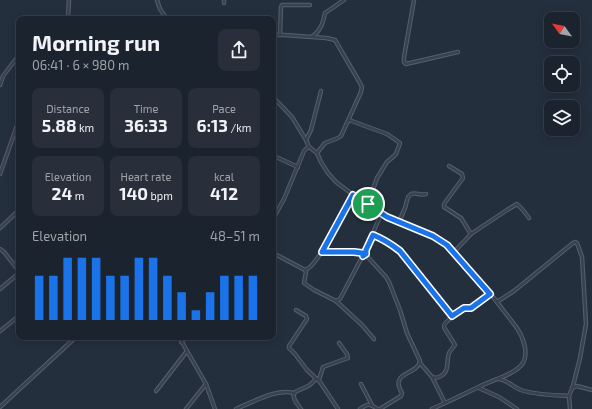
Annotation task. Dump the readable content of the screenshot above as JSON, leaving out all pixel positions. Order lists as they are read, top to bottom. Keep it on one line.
{"north":"top left","page":{"heading":["Morning run","06:41 · 6 × 980 m"],"stats":[["Distance","5.88 km"],["Time","36:33"],["Pace","6:13 /km"],["Elevation","24 m"],["Heart rate","140 bpm"],["kcal","412"]],"chart":["Elevation","48–51 m"]}}
